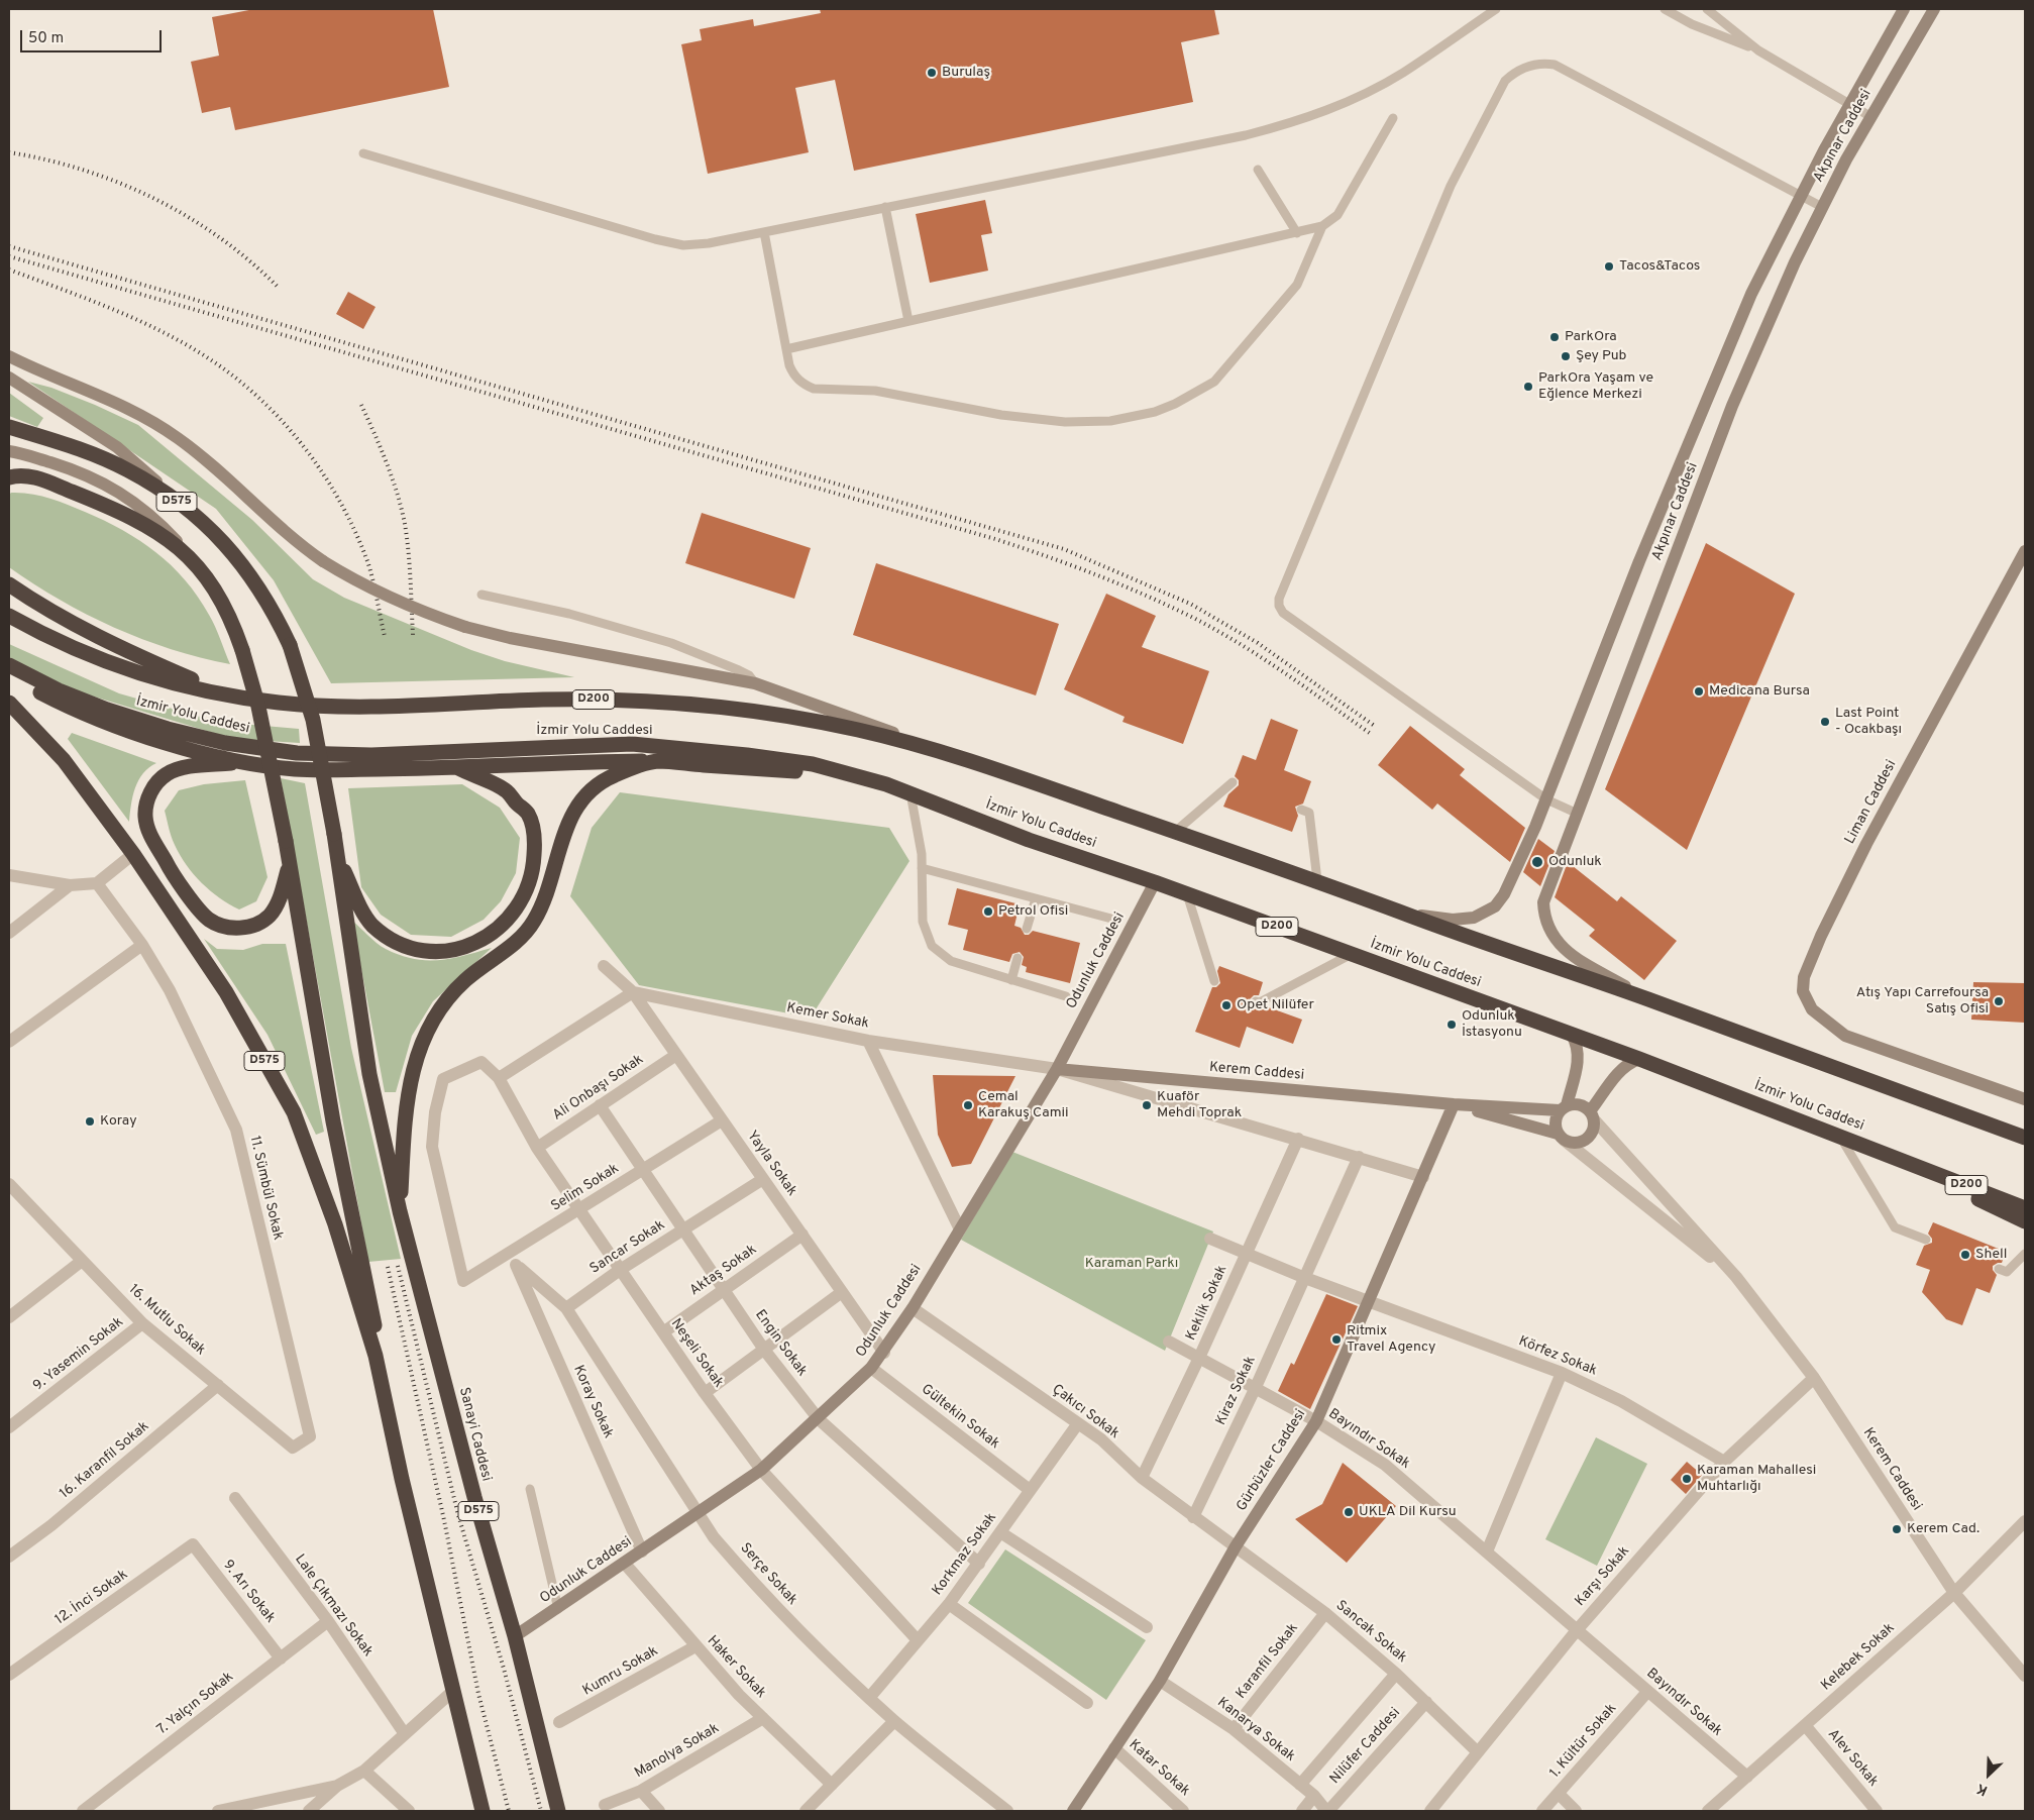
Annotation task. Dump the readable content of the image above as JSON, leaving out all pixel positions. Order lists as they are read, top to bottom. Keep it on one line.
{"streets":{"highway":["D575","D200","İzmir Yolu Caddesi","Sanayi Caddesi"],"street":["Akpınar Caddesi","Liman Caddesi","Odunluk Caddesi","Kemer Sokak","Kerem Caddesi","Ali Onbaşı Sokak","Yayla Sokak","11. Sümbül Sokak","Selim Sokak","Sancar Sokak","Aktaş Sokak","Keklik Sokak","16. Mutlu Sokak","Engin Sokak","Neşeli Sokak","9. Yasemin Sokak","Körfez Sokak","Kiraz Sokak","Koray Sokak","Çakıcı Sokak","Gültekin Sokak","Bayındır Sokak","16. Karanfil Sokak","Gürbüzler Caddesi","Korkmaz Sokak","Serçe Sokak","Karşı Sokak","9. Arı Sokak","12. İnci Sokak","Lale Çıkmazı Sokak","Sancak Sokak","Kelebek Sokak","Karanfil Sokak","Haker Sokak","Kumru Sokak","7. Yalçın Sokak","Kanarya Sokak","1. Kültür Sokak","Nilüfer Caddesi","Manolya Sokak","Alev Sokak","Katar Sokak"]},"crossings":[["Akpınar Caddesi","İzmir Yolu Caddesi"],["D575","Sanayi Caddesi"],["İzmir Yolu Caddesi","Odunluk Caddesi"],["Odunluk Caddesi","Kemer Sokak"],["Odunluk Caddesi","Kerem Caddesi"],["Odunluk Caddesi","Yayla Sokak"],["Odunluk Caddesi","Engin Sokak"],["Odunluk Caddesi","Neşeli Sokak"],["Odunluk Caddesi","Koray Sokak"],["Odunluk Caddesi","Çakıcı Sokak"],["Odunluk Caddesi","Gültekin Sokak"],["Odunluk Caddesi","Sanayi Caddesi"],["Odunluk Caddesi","Serçe Sokak"],["Odunluk Caddesi","Haker Sokak"],["Kemer Sokak","Kerem Caddesi"],["Kemer Sokak","Yayla Sokak"],["Kemer Sokak","Keklik Sokak"],["Kemer Sokak","Kiraz Sokak"],["Kemer Sokak","Gürbüzler Caddesi"],["Kerem Caddesi","Gürbüzler Caddesi"],["Kerem Caddesi","Karşı Sokak"],["Kerem Caddesi","Kelebek Sokak"],["Ali Onbaşı Sokak","Yayla Sokak"],["Ali Onbaşı Sokak","Engin Sokak"],["Ali Onbaşı Sokak","Neşeli Sokak"],["Yayla Sokak","Selim Sokak"],["Yayla Sokak","Sancar Sokak"],["Yayla Sokak","Aktaş Sokak"],["11. Sümbül Sokak","16. Mutlu Sokak"],["Selim Sokak","Engin Sokak"],["Selim Sokak","Neşeli Sokak"],["Sancar Sokak","Engin Sokak"],["Sancar Sokak","Neşeli Sokak"],["Sancar Sokak","Koray Sokak"],["Sancar Sokak","Serçe Sokak"],["Aktaş Sokak","Engin Sokak"],["Aktaş Sokak","Neşeli Sokak"],["Keklik Sokak","Çakıcı Sokak"],["Keklik Sokak","Bayındır Sokak"],["16. Mutlu Sokak","9. Yasemin Sokak"],["16. Mutlu Sokak","16. Karanfil Sokak"],["Engin Sokak","Korkmaz Sokak"],["Neşeli Sokak","Korkmaz Sokak"],["Körfez Sokak","Gürbüzler Caddesi"],["Körfez Sokak","Karşı Sokak"],["Kiraz Sokak","Çakıcı Sokak"],["Kiraz Sokak","Bayındır Sokak"],["Koray Sokak","Serçe Sokak"],["Çakıcı Sokak","Gürbüzler Caddesi"],["Çakıcı Sokak","Korkmaz Sokak"],["Çakıcı Sokak","Sancak Sokak"],["Gültekin Sokak","Korkmaz Sokak"],["Bayındır Sokak","Gürbüzler Caddesi"],["Bayındır Sokak","Karşı Sokak"],["Bayındır Sokak","Kelebek Sokak"],["Bayındır Sokak","1. Kültür Sokak"],["Gürbüzler Caddesi","Sancak Sokak"],["Gürbüzler Caddesi","Kanarya Sokak"],["Gürbüzler Caddesi","Katar Sokak"],["Korkmaz Sokak","Serçe Sokak"],["Karşı Sokak","Sancak Sokak"],["9. Arı Sokak","12. İnci Sokak"],["9. Arı Sokak","7. Yalçın Sokak"],["Lale Çıkmazı Sokak","7. Yalçın Sokak"],["Sancak Sokak","Karanfil Sokak"],["Sancak Sokak","Nilüfer Caddesi"],["Kelebek Sokak","Alev Sokak"],["Karanfil Sokak","Kanarya Sokak"],["Haker Sokak","Kumru Sokak"],["Haker Sokak","Manolya Sokak"],["Kanarya Sokak","Nilüfer Caddesi"]],"parks":["Karaman Parkı"],"places":["Burulaş","Tacos&Tacos","ParkOra","Şey Pub","ParkOra Yaşam ve Eğlence Merkezi","Medicana Bursa","Last Point - Ocakbaşı","Odunluk","Petrol Ofisi","Atış Yapı Carrefoursa Satış Ofisi","Opet Nilüfer","Odunluk İstasyonu","Cemal Karakuş Camii","Kuaför Mehdi Toprak","Koray","Shell","Ritmix Travel Agency","Karaman Mahallesi Muhtarlığı","UKLA Dil Kursu","Kerem Cad."],"scale_bar":"50 m","north":"bottom left"}
